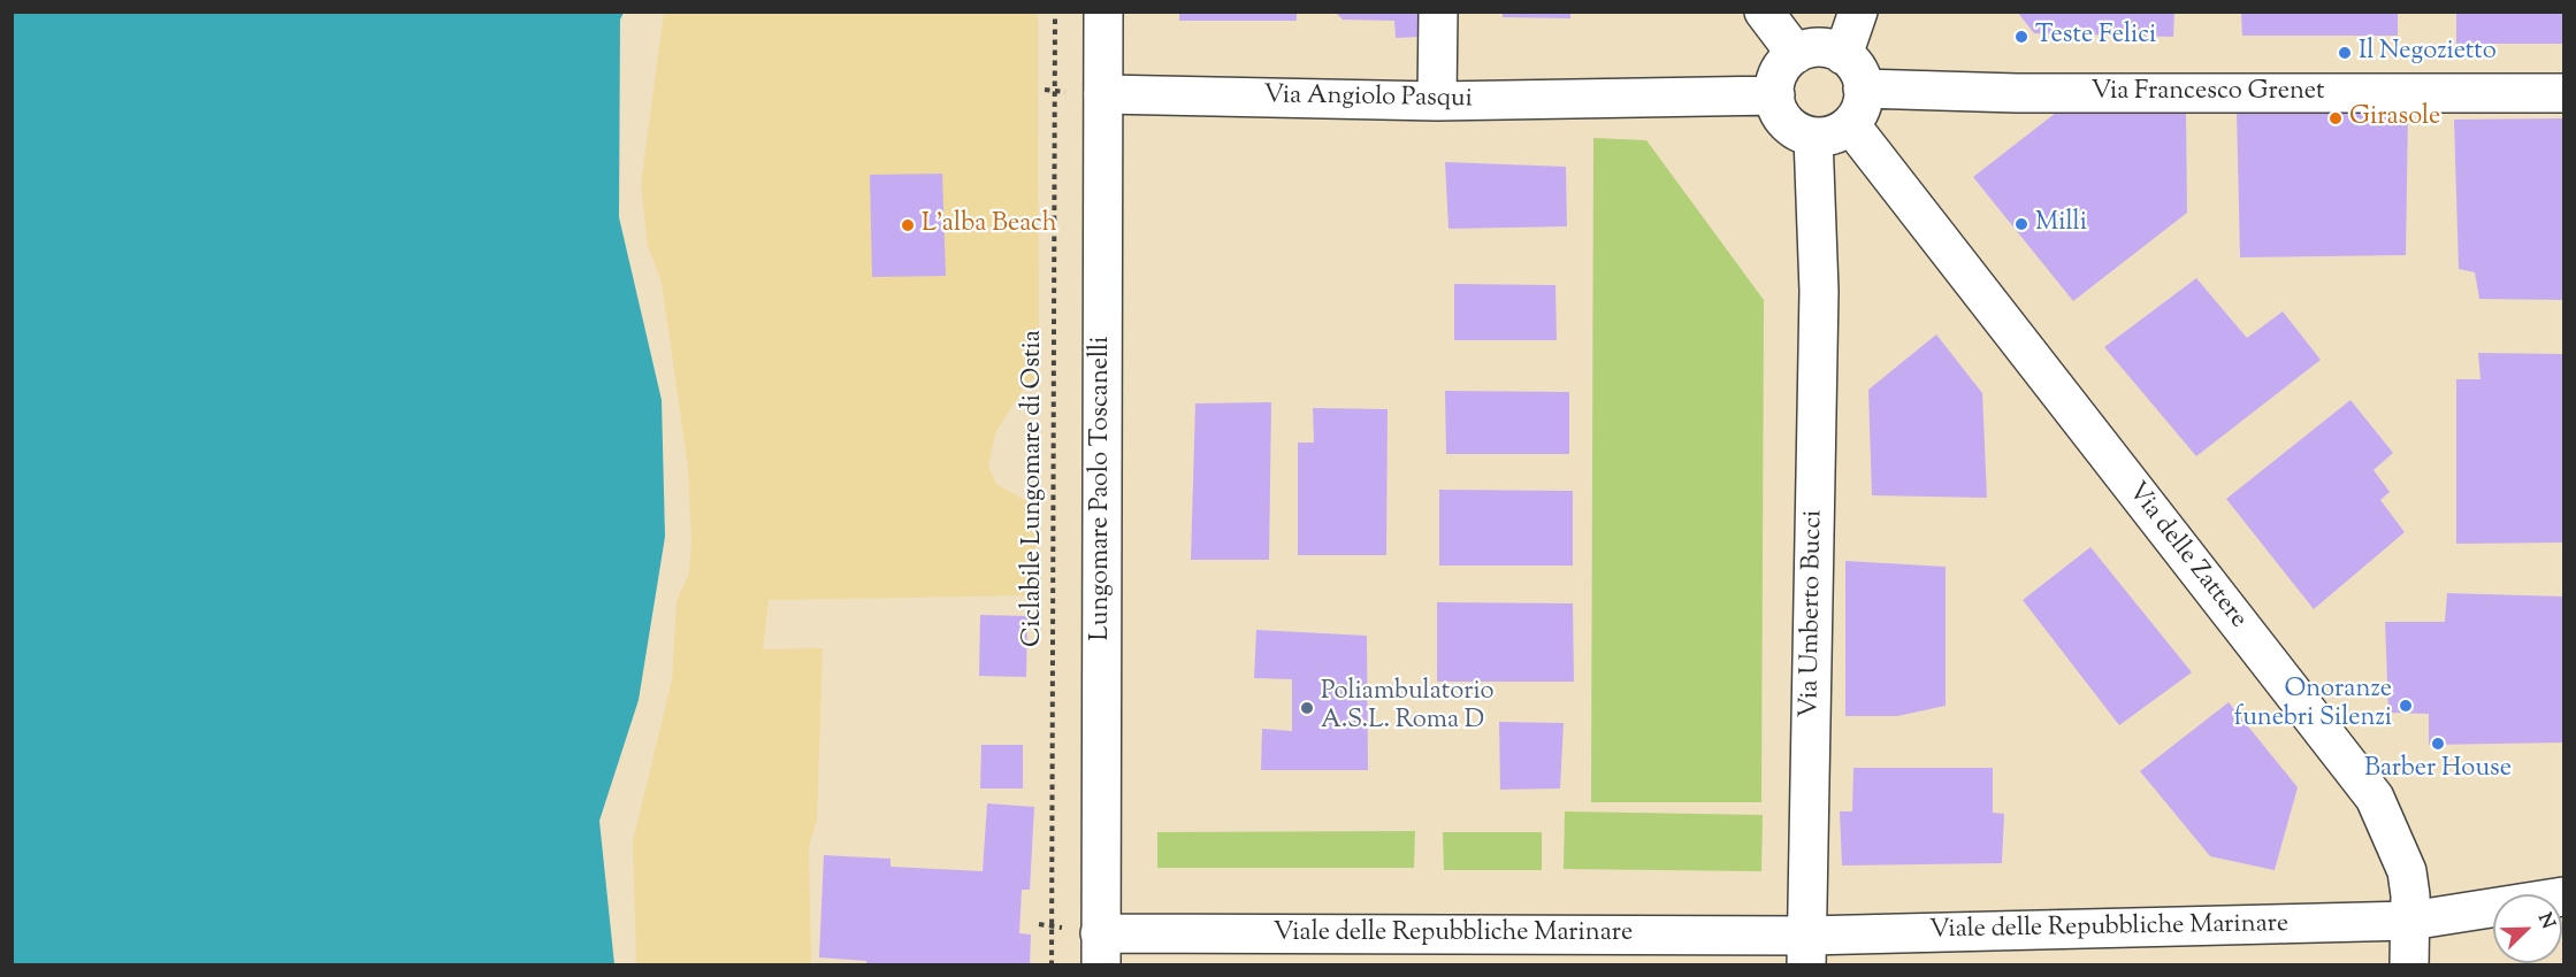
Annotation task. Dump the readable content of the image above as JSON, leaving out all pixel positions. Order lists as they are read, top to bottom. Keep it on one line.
{"streets":{"street":["Via Francesco Grenet","Via Angiolo Pasqui","Lungomare Paolo Toscanelli","Via delle Zattere","Via Umberto Bucci","Viale delle Repubbliche Marinare"],"path":["Ciclabile Lungomare di Ostia"]},"crossings":[["Via Francesco Grenet","Via Angiolo Pasqui"],["Via Francesco Grenet","Via delle Zattere"],["Via Francesco Grenet","Via Umberto Bucci"],["Via Angiolo Pasqui","Lungomare Paolo Toscanelli"],["Via Angiolo Pasqui","Via delle Zattere"],["Via Angiolo Pasqui","Via Umberto Bucci"],["Lungomare Paolo Toscanelli","Viale delle Repubbliche Marinare"],["Via delle Zattere","Via Umberto Bucci"],["Via delle Zattere","Viale delle Repubbliche Marinare"],["Via Umberto Bucci","Viale delle Repubbliche Marinare"]],"places":["Teste Felici","Il Negozietto","Girasole","Milli","L'alba Beach","Onoranze funebri Silenzi","Poliambulatorio A.S.L. Roma D","Barber House"],"north":"top right"}
